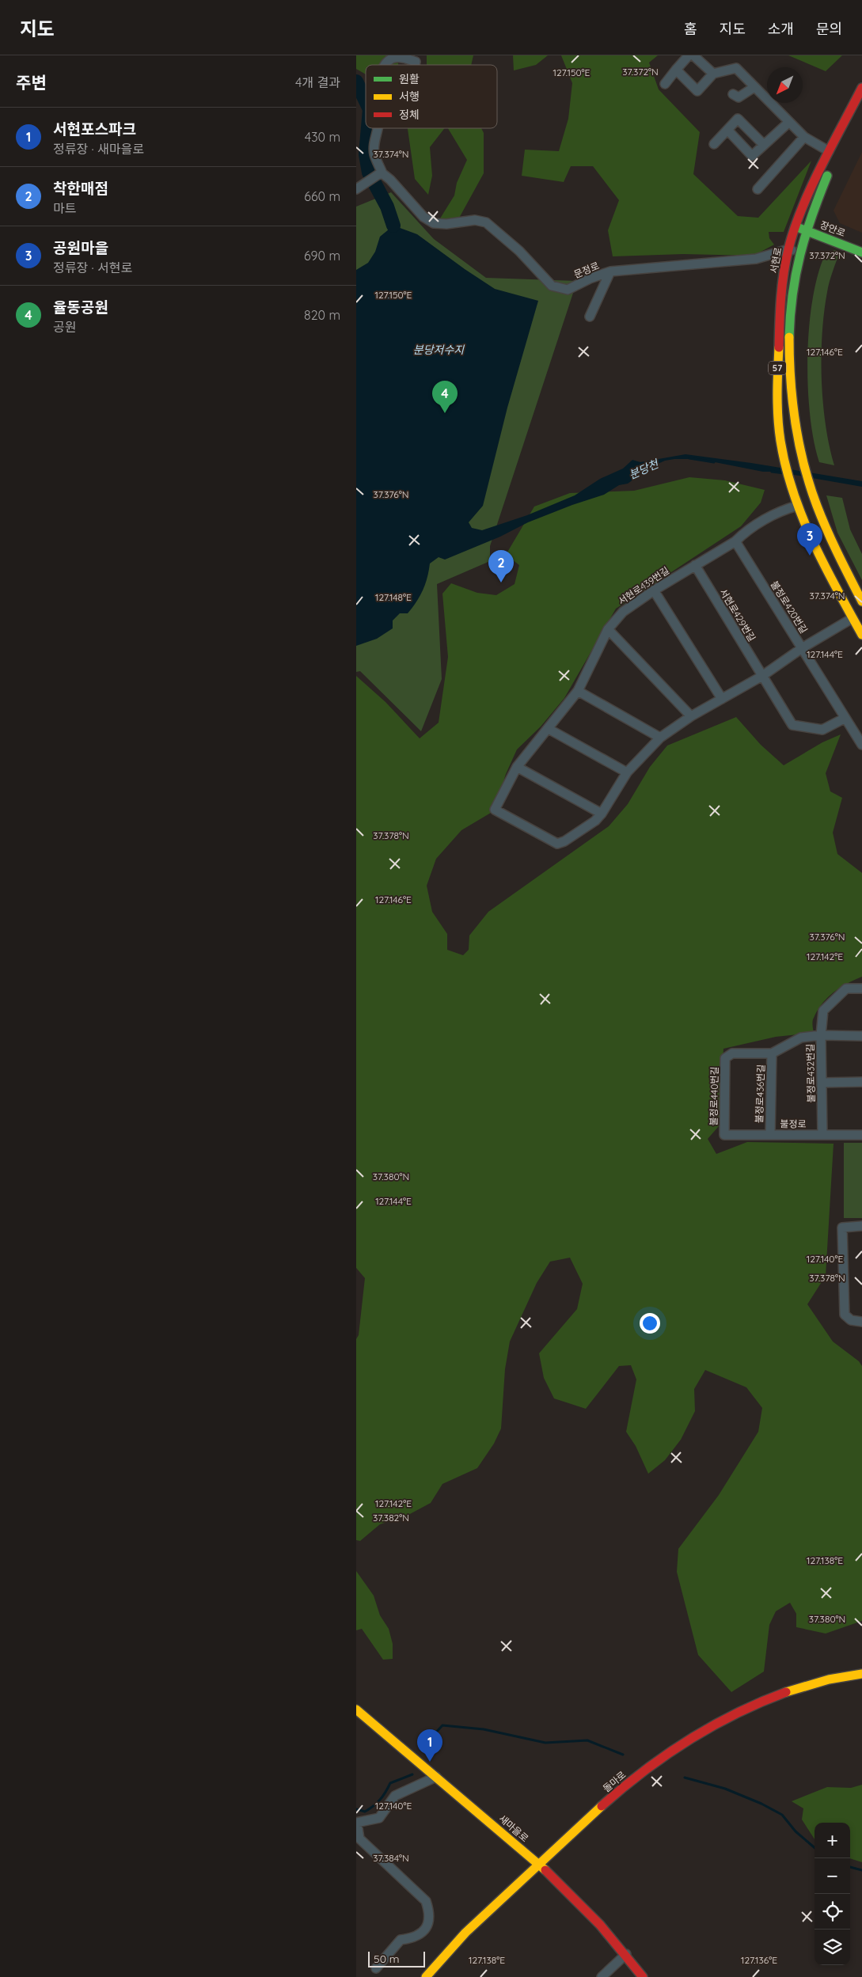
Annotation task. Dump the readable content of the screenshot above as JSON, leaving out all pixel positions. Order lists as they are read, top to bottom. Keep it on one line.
{"streets":{"main road":["장안로","서현로","57","돌마로","새마을로"],"street":["문정로","서현로439번길","불정로420번길","서현로429번길","불정로432번길","불정로436번길","불정로440번길","불정로"]},"crossings":[["장안로","서현로"],["장안로","57"],["서현로","문정로"],["서현로","57"],["서현로","서현로439번길"],["문정로","57"],["57","서현로439번길"],["서현로439번길","불정로420번길"],["서현로439번길","서현로429번길"],["불정로420번길","서현로429번길"],["불정로432번길","불정로"],["불정로436번길","불정로440번길"],["불정로436번길","불정로"],["불정로440번길","불정로"],["돌마로","새마을로"]],"water":["분당저수지","분당천"],"legend":["원활","서행","정체"],"scale_bar":"50 m","north":"bottom left","page":{"header":"지도","nav":["홈","지도","소개","문의"],"heading":["주변","4개 결과"],"list":[{"mark":"1","name":"서현포스파크","note":"정류장 · 새마을로","value":"430 m"},{"mark":"2","name":"착한매점","note":"마트","value":"660 m"},{"mark":"3","name":"공원마을","note":"정류장 · 서현로","value":"690 m"},{"mark":"4","name":"율동공원","note":"공원","value":"820 m"}],"pins":["4","3","2","1"],"map_buttons":["+","−"],"scale":"50 m"},"coordinates":["37.372°N","127.150°E","37.374°N","127.146°E","37.376°N","127.148°E","127.144°E","37.378°N","127.142°E","37.380°N","127.140°E","37.382°N","127.138°E","37.384°N","127.136°E"]}
